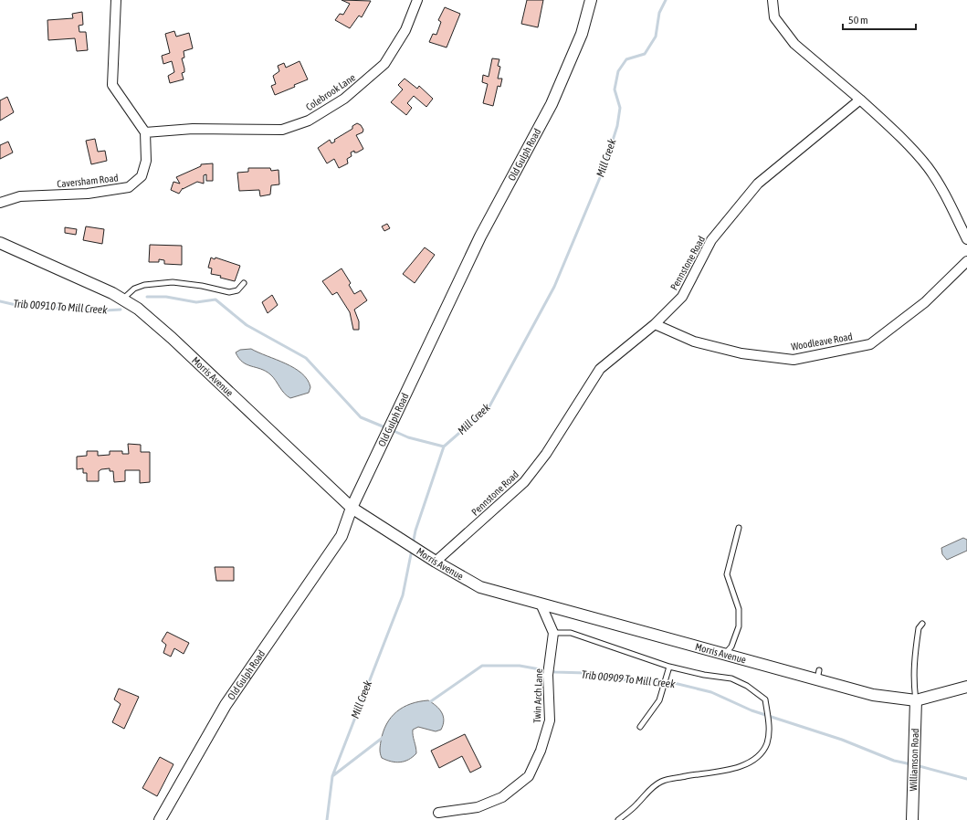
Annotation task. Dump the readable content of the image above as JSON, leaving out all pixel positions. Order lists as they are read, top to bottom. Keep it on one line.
{"streets":{"street":["Colebrook Lane","Old Gulph Road","Caversham Road","Pennstone Road","Woodleave Road","Morris Avenue","Twin Arch Lane","Williamson Road"]},"crossings":[["Colebrook Lane","Caversham Road"],["Old Gulph Road","Morris Avenue"],["Pennstone Road","Woodleave Road"],["Pennstone Road","Morris Avenue"],["Morris Avenue","Williamson Road"]],"water":["Mill Creek","Trib 00910 To Mill Creek","Trib 00909 To Mill Creek"],"scale_bar":"50 m"}
